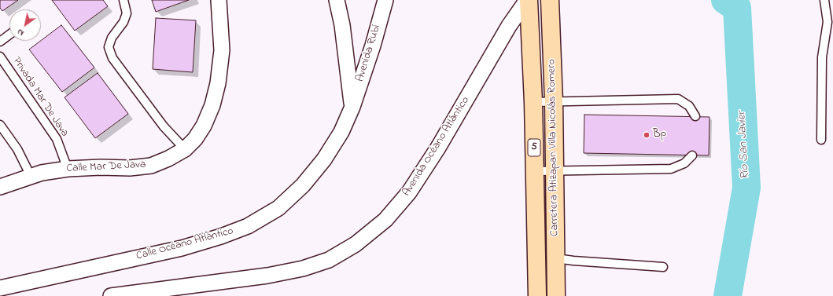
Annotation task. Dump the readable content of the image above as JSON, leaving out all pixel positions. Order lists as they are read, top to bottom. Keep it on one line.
{"streets":{"main road":["5","Carretera Atizapan Villa Nicolás Romero"],"street":["Avenida Rubí","Avenida Océano Atlántico","Calle Mar De Java","Calle Océano Atlántico"],"lane":["Privada Mar De Java"]},"crossings":[["Avenida Rubí","Calle Océano Atlántico"],["Privada Mar De Java","Calle Mar De Java"],["Avenida Océano Atlántico","Carretera Atizapan Villa Nicolás Romero"]],"water":["Río San Javier"],"places":["Bp"],"north":"bottom left"}
